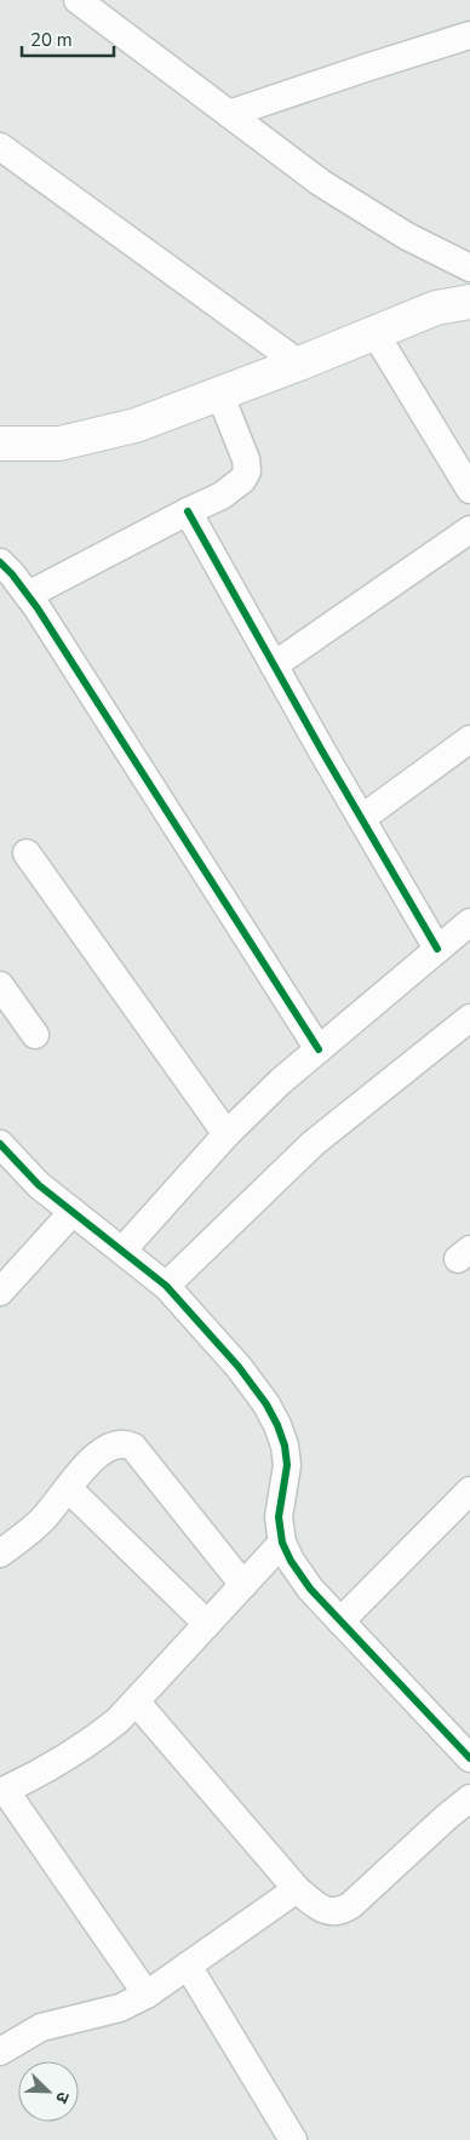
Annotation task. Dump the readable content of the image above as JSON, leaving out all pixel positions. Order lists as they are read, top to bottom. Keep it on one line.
{"scale_bar":"20 m","north":"bottom right"}
